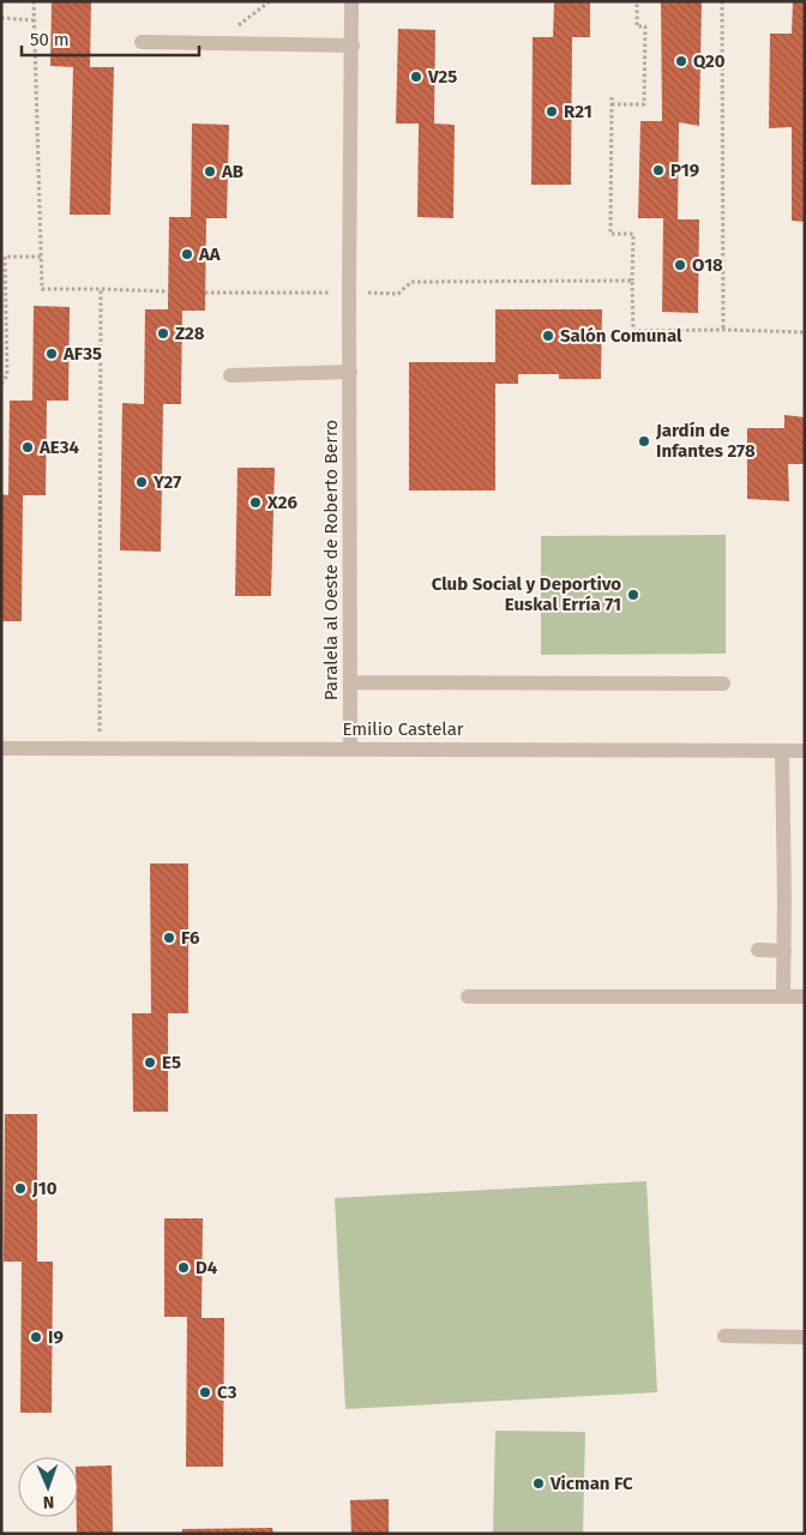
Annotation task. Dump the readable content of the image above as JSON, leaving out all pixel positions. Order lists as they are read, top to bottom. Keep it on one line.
{"streets":{"street":["Paralela al Oeste de Roberto Berro","Emilio Castelar"]},"crossings":[["Paralela al Oeste de Roberto Berro","Emilio Castelar"]],"places":["Q20","V25","R21","P19","AB","AA","O18","Z28","Salón Comunal","AF35","Jardín de Infantes 278","AE34","Y27","X26","Club Social y Deportivo Euskal Erría 71","F6","E5","J10","D4","I9","C3","Vicman FC"],"scale_bar":"50 m","north":"bottom"}
